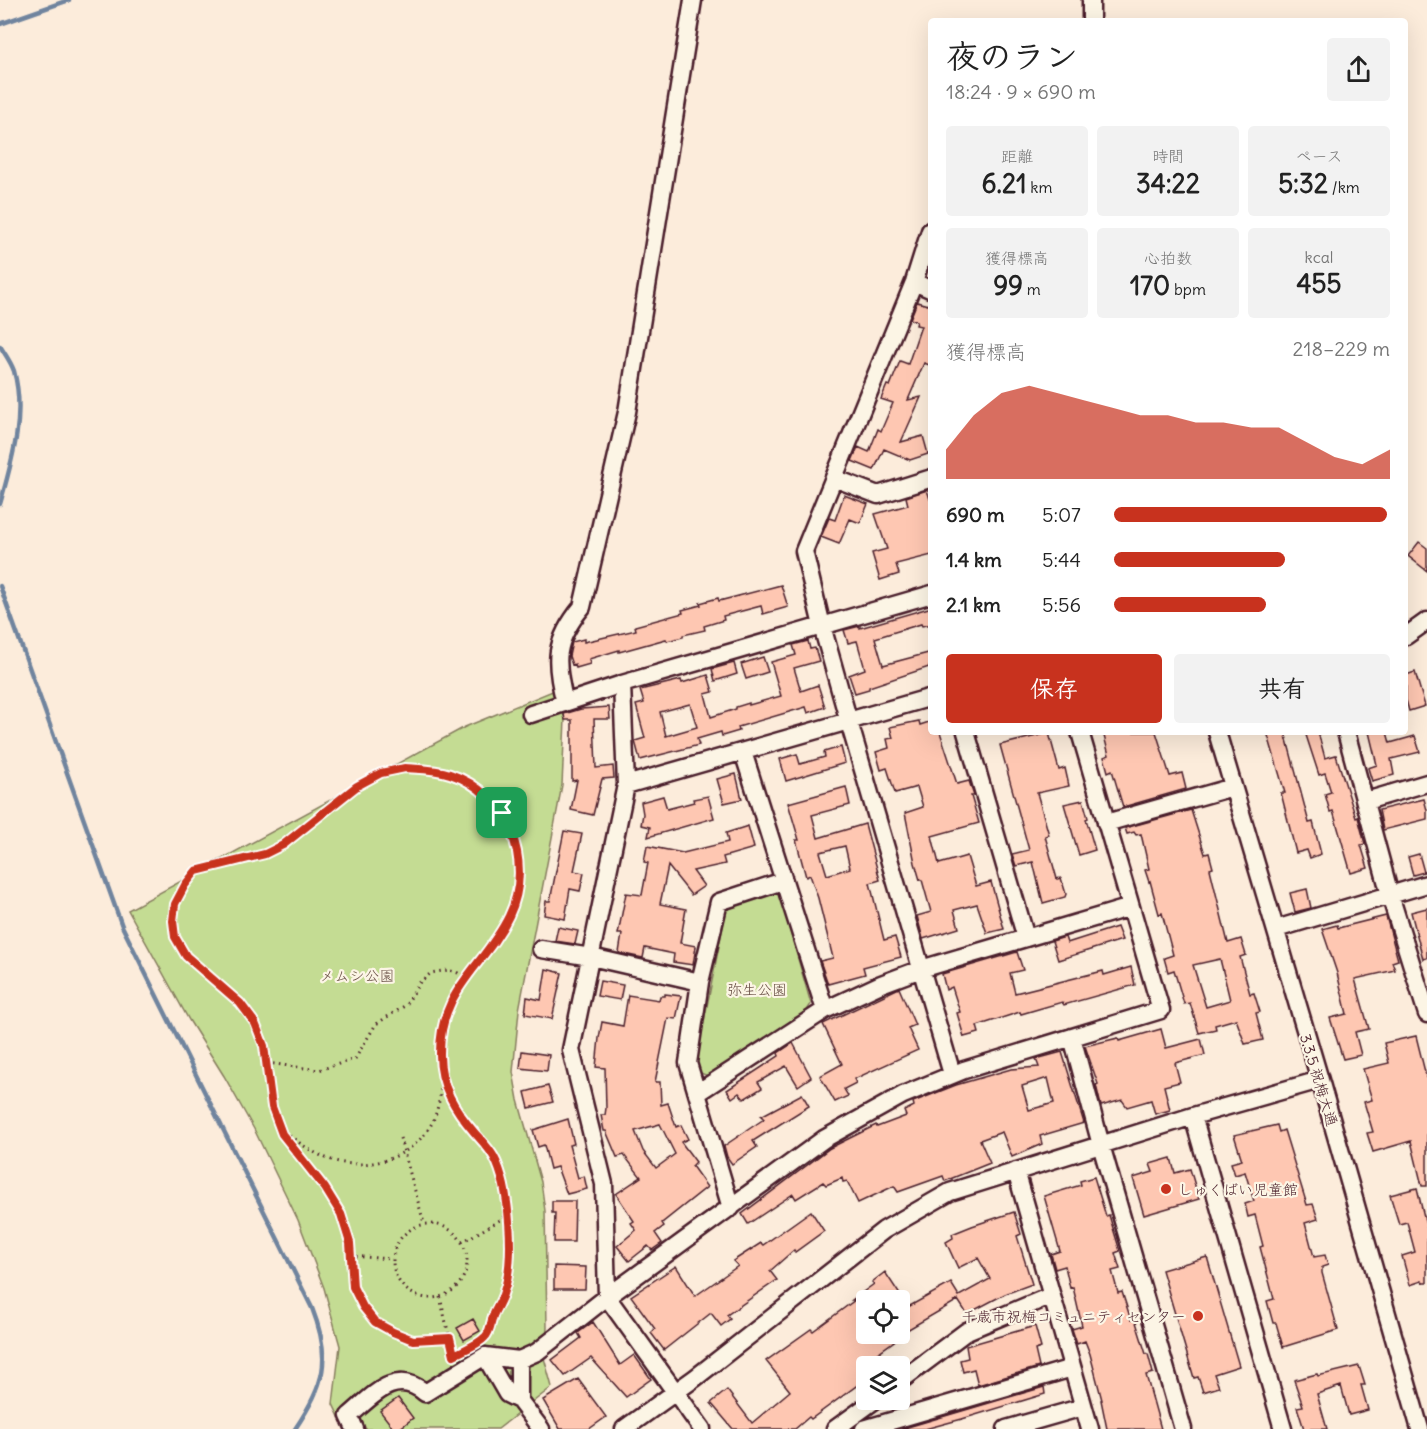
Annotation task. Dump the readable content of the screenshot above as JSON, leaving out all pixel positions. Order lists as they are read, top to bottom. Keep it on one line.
{"streets":{"street":["3.3.5 祝梅大通"]},"parks":["メムシ公園","弥生公園"],"places":["しゅくばい児童館","千歳市祝梅コミュニティセンター"],"page":{"heading":["夜のラン","18:24 · 9 × 690 m"],"stats":[["距離","6.21 km"],["時間","34:22"],["ペース","5:32 /km"],["獲得標高","99 m"],["心拍数","170 bpm"],["kcal","455"]],"chart":["獲得標高","218–229 m"],"list":[{"name":"690 m","note":"5:07"},{"name":"1.4 km","note":"5:44"},{"name":"2.1 km","note":"5:56"}],"buttons":["保存","共有"]}}
